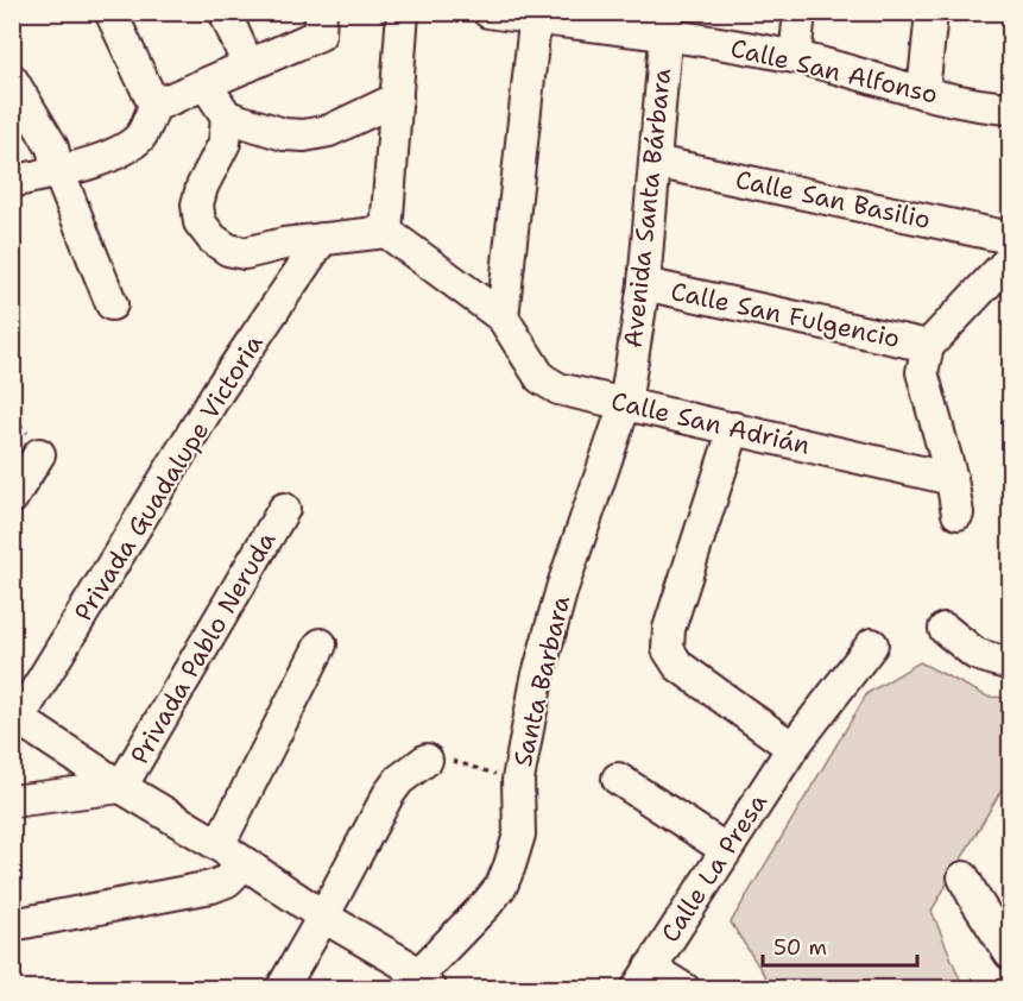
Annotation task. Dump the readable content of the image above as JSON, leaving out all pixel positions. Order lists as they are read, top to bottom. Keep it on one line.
{"streets":{"street":["Calle San Alfonso","Calle San Basilio","Avenida Santa Bárbara","Calle San Fulgencio","Calle San Adrián","Privada Guadalupe Victoria","Privada Pablo Neruda","Santa Barbara","Calle La Presa"]},"crossings":[["Calle San Alfonso","Avenida Santa Bárbara"],["Calle San Basilio","Avenida Santa Bárbara"],["Avenida Santa Bárbara","Calle San Fulgencio"],["Avenida Santa Bárbara","Calle San Adrián"],["Avenida Santa Bárbara","Santa Barbara"],["Calle San Adrián","Santa Barbara"]],"scale_bar":"50 m"}
